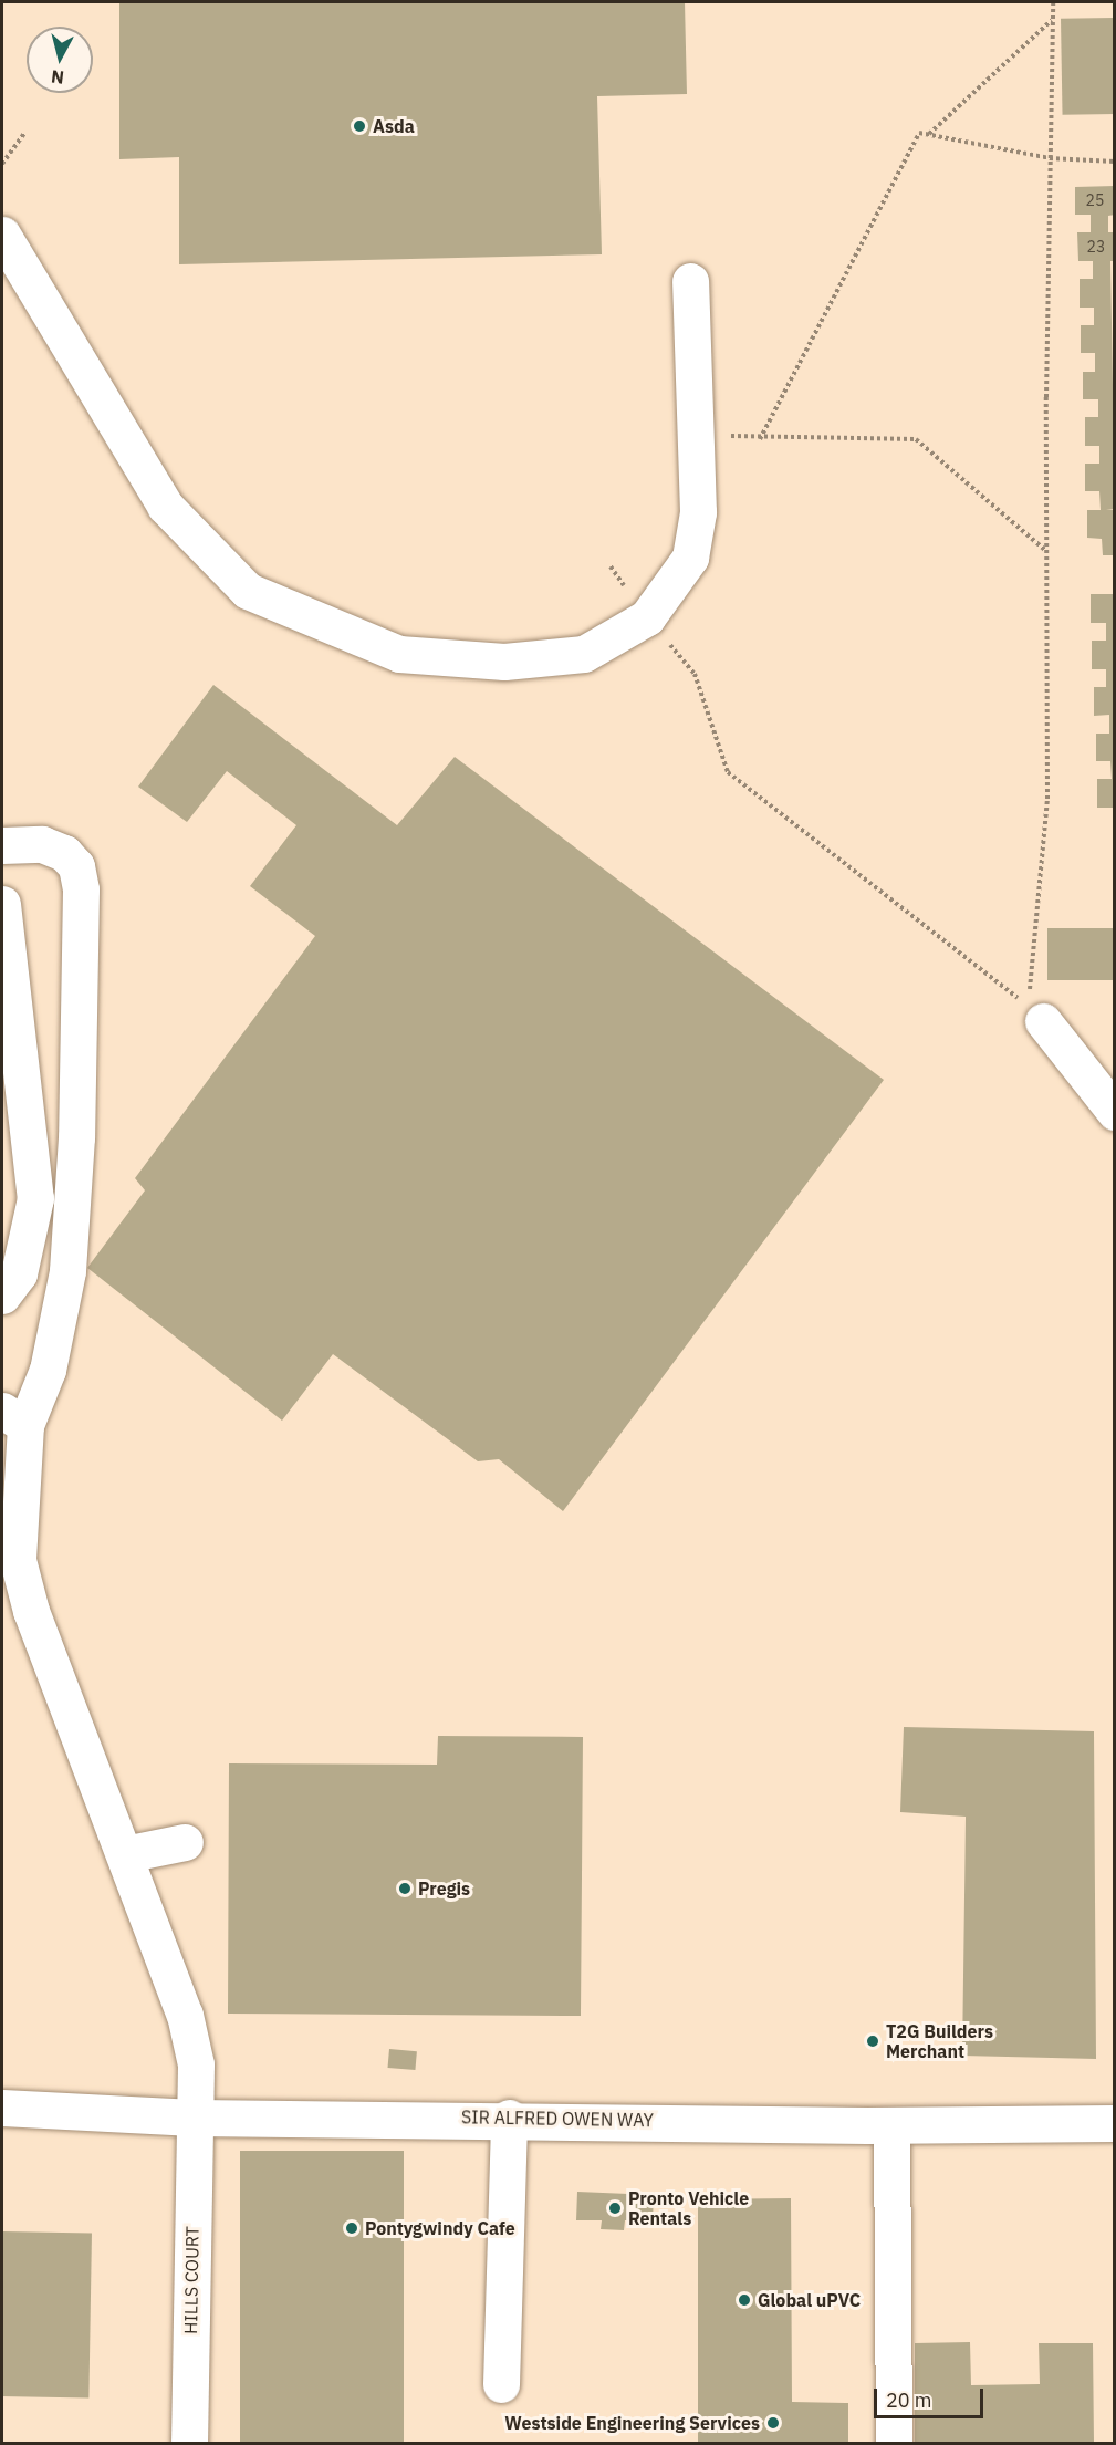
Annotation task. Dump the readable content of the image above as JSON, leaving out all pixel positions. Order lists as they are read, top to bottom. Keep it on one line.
{"streets":{"street":["SIR ALFRED OWEN WAY","HILLS COURT"]},"crossings":[["SIR ALFRED OWEN WAY","HILLS COURT"]],"places":["Asda","Pregis","T2G Builders Merchant","Pronto Vehicle Rentals","Pontygwindy Cafe","Global uPVC","Westside Engineering Services"],"house_numbers":["25","23"],"scale_bar":"20 m","north":"bottom"}
